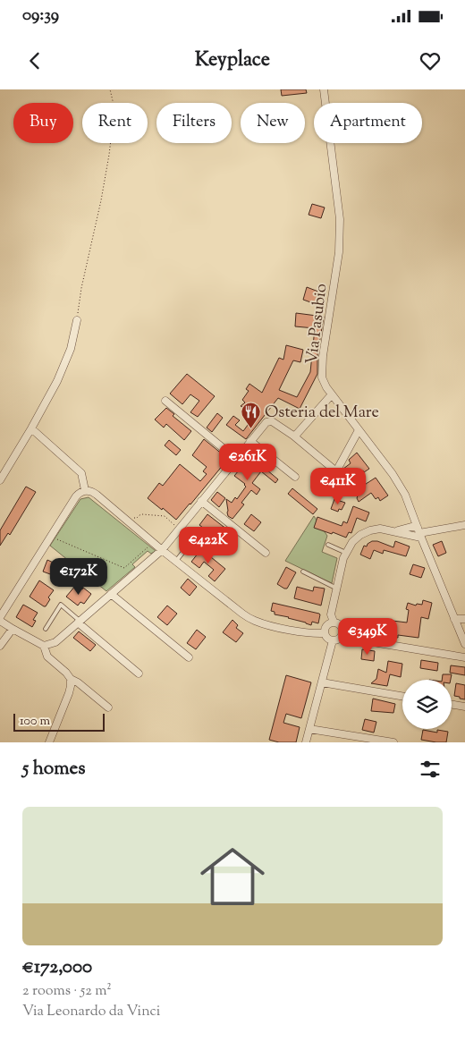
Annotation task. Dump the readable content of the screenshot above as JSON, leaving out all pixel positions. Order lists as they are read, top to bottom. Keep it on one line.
{"streets":{"street":["Via Pasubio"]},"places":{"restaurant":["Osteria del Mare"]},"scale_bar":"100 m","page":{"status":"09:39","header":"Keyplace","chip":["Buy","Rent","Filters","New","Apartment"],"price":["€261K","€411K","€422K","€172K","€349K"],"scale":"100 m","heading":"5 homes","list":[{"name":"€172,000","note":"2 rooms · 52 m² · Via Leonardo da Vinci"}]}}
